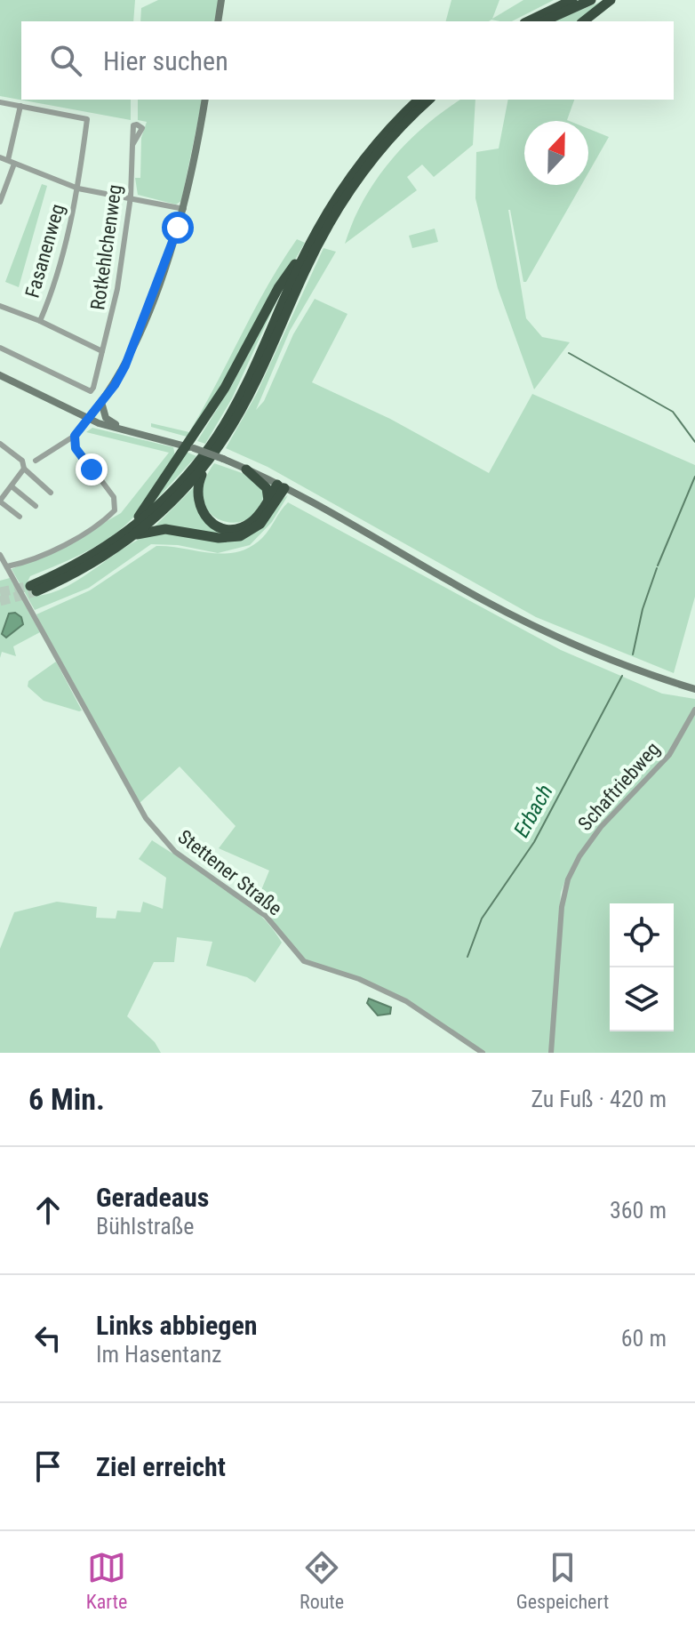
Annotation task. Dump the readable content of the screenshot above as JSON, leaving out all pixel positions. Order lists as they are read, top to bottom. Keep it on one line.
{"streets":{"street":["Rotkehlchenweg","Fasanenweg","Schaftriebweg","Stettener Straße"]},"water":["Erbach"],"north":"top","page":{"search":"Hier suchen","heading":["6 Min.","Zu Fuß · 420 m"],"list":[["Geradeaus","Bühlstraße","360 m"],["Links abbiegen","Im Hasentanz","60 m"],"Ziel erreicht"],"nav":["Karte","Route","Gespeichert"]}}
